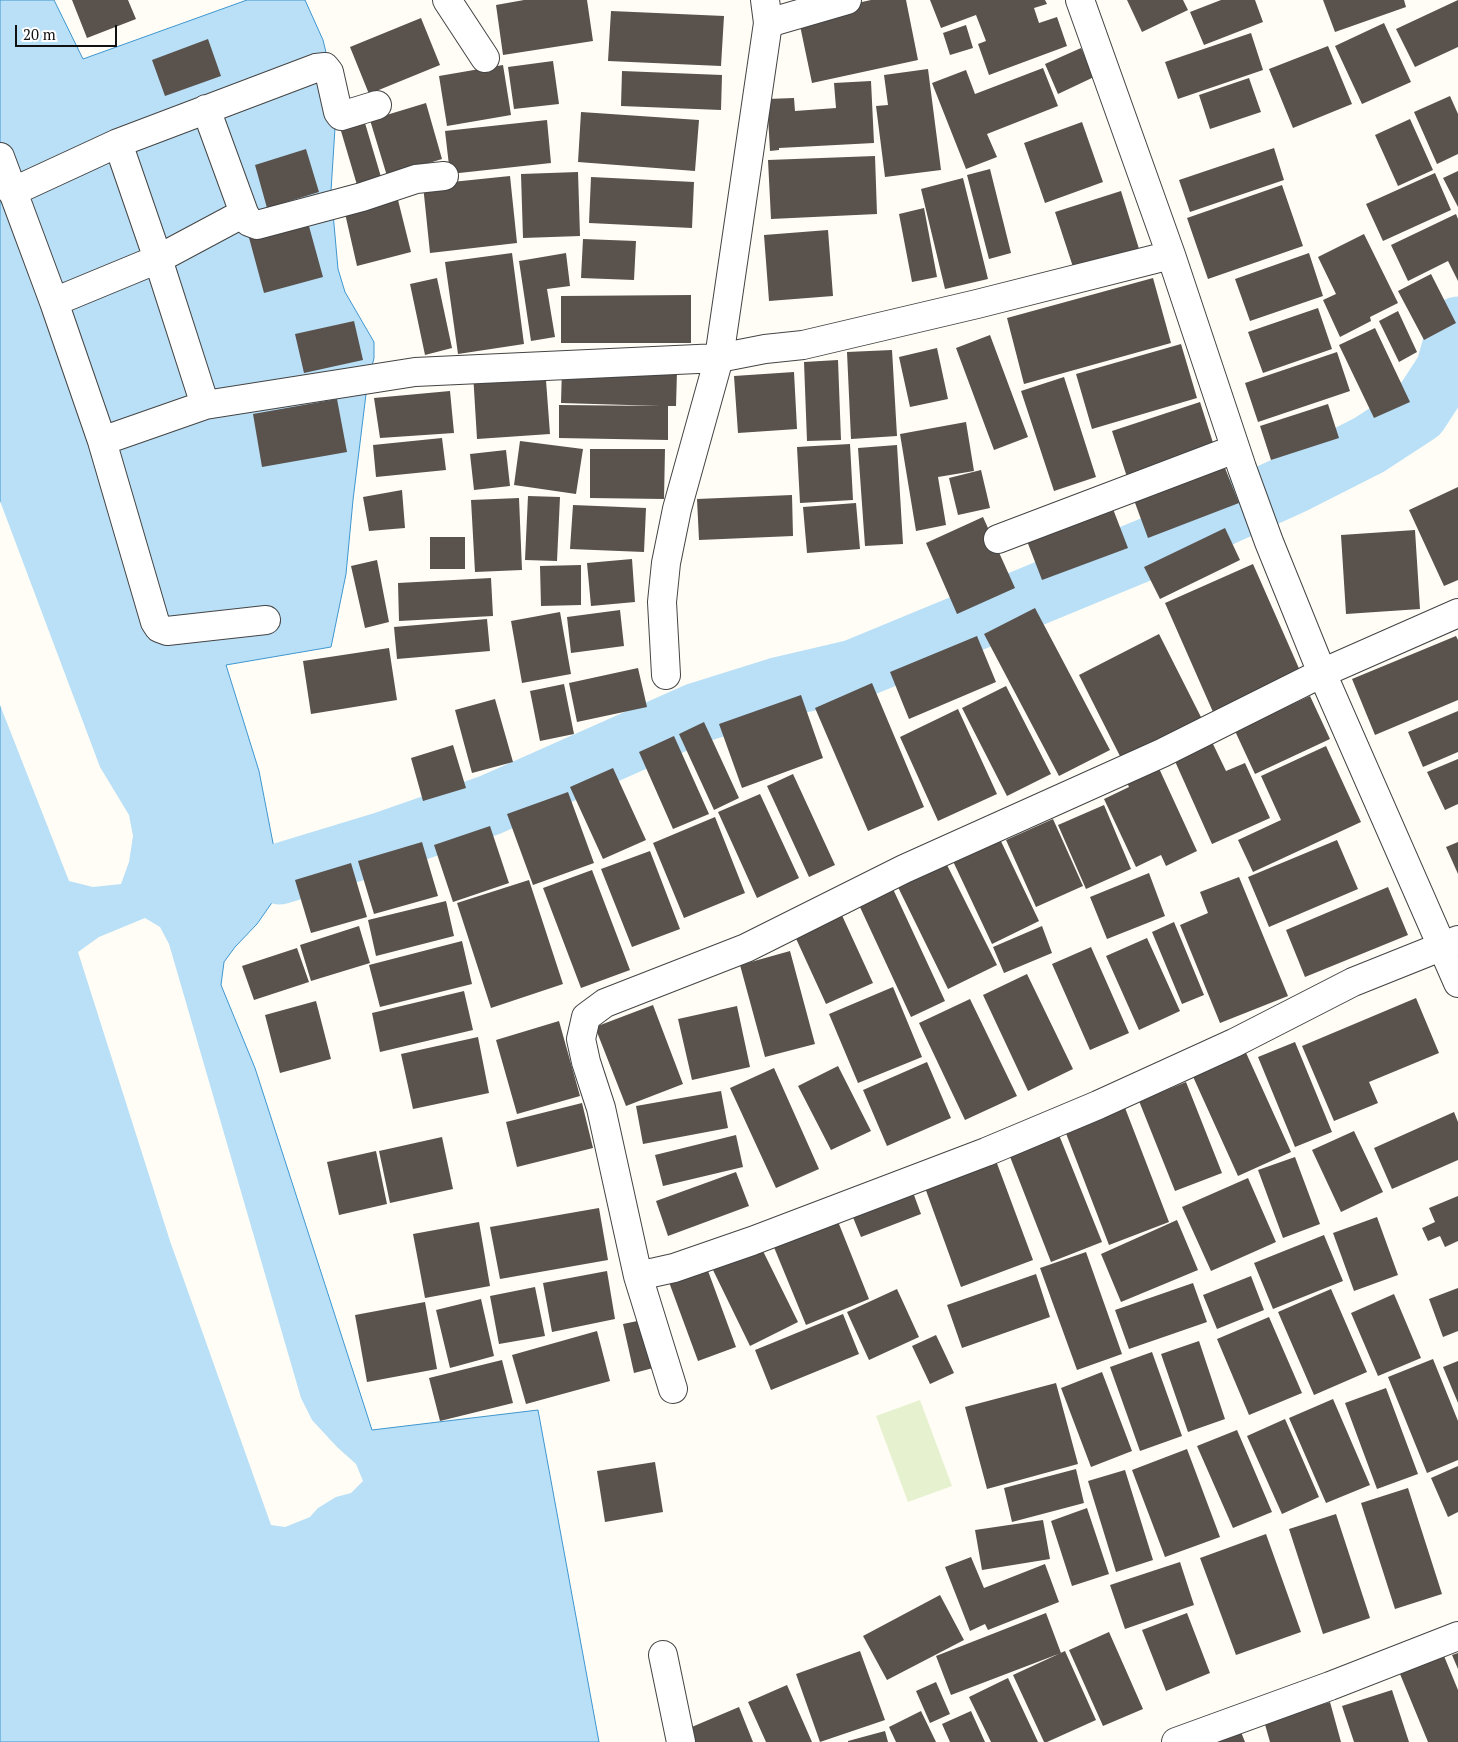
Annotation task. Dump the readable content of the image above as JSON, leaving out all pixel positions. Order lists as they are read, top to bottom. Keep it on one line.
{"scale_bar":"20 m"}
